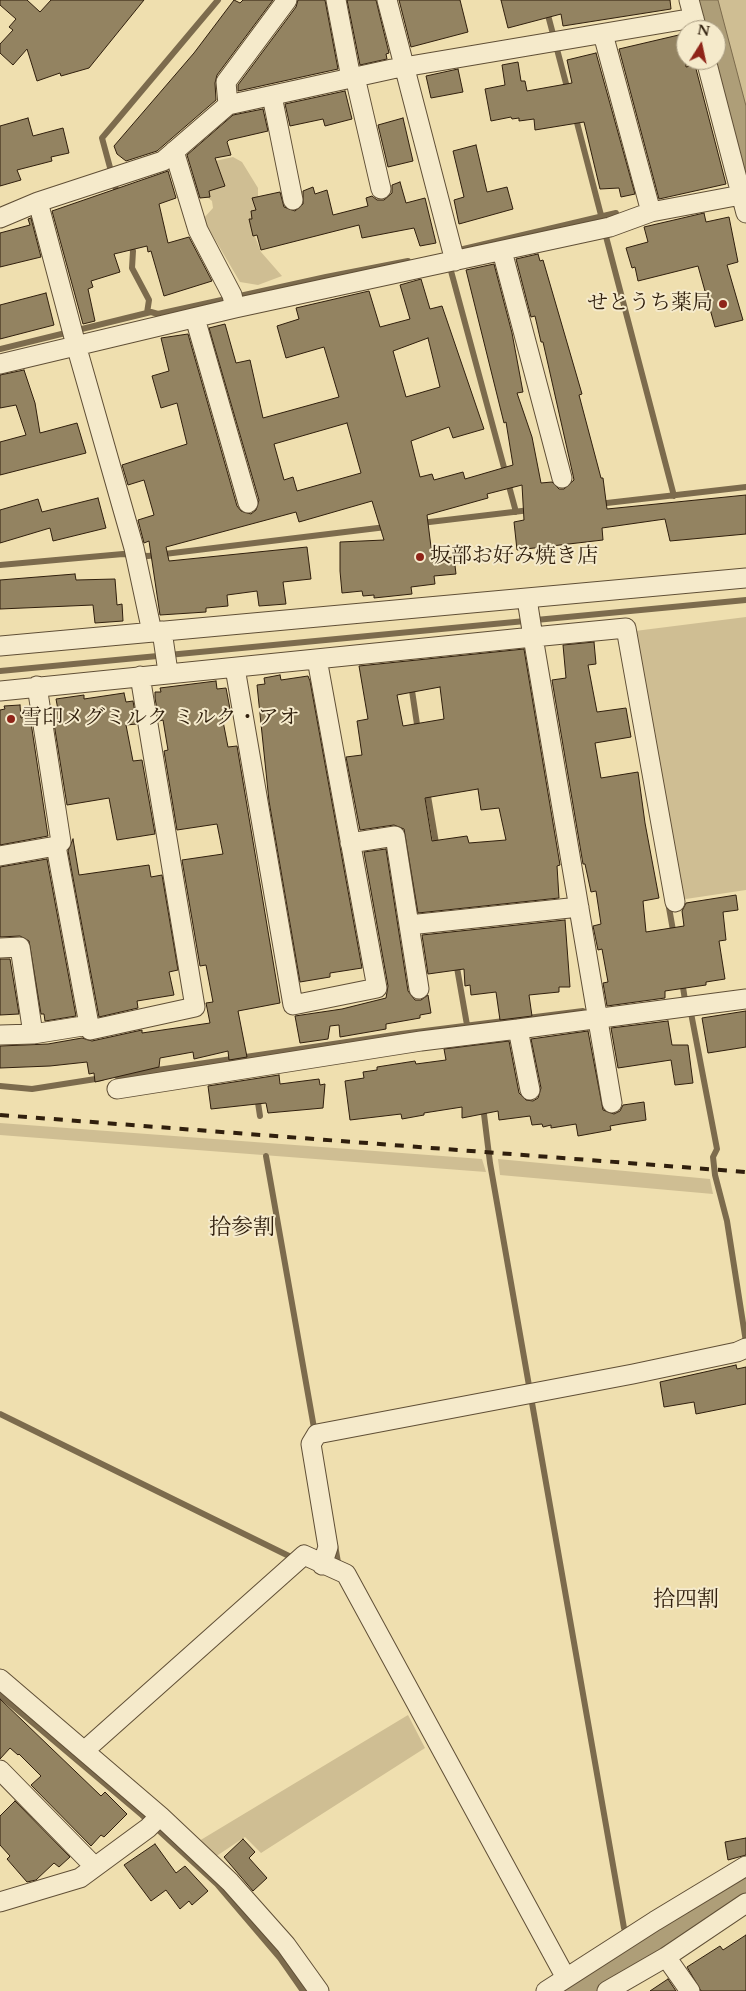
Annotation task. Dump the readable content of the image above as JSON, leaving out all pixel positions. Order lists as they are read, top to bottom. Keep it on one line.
{"districts":["拾参割","拾四割"],"places":["せとうち薬局","坂部お好み焼き店","雪印メグミルク ミルク・アオ"],"north":"top"}
